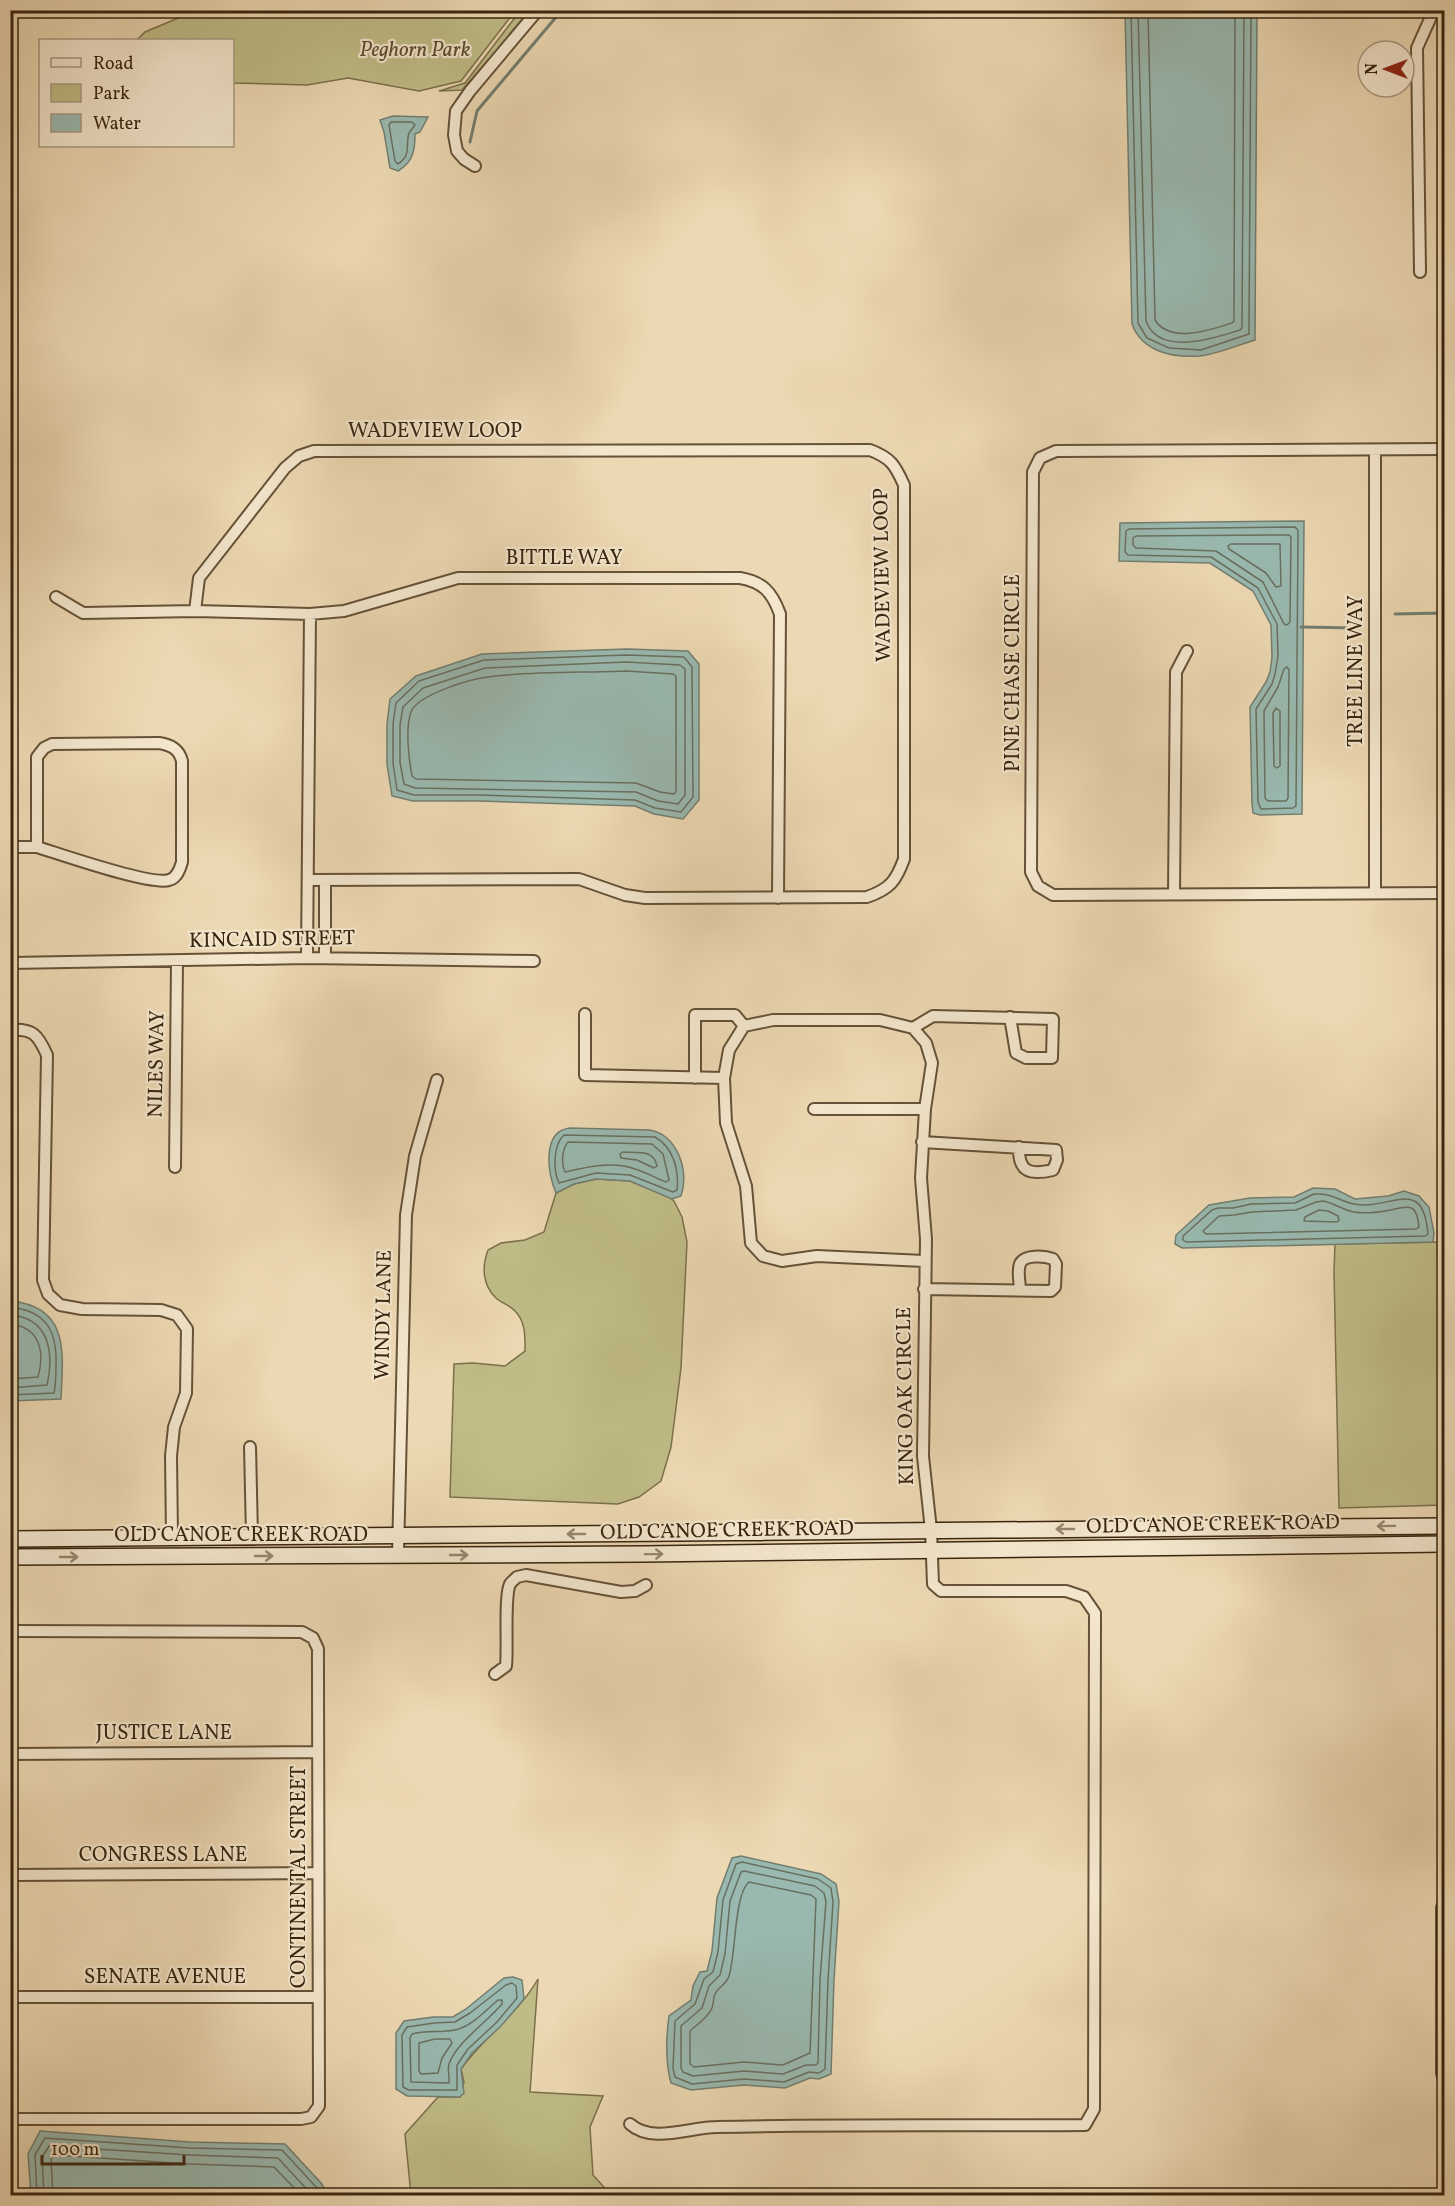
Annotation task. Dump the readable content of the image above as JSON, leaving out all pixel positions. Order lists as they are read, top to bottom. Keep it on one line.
{"streets":{"main road":["OLD CANOE CREEK ROAD"],"street":["WADEVIEW LOOP","BITTLE WAY","TREE LINE WAY","PINE CHASE CIRCLE","KINCAID STREET","NILES WAY","WINDY LANE","KING OAK CIRCLE","JUSTICE LANE","CONGRESS LANE","CONTINENTAL STREET","SENATE AVENUE"]},"crossings":[["WADEVIEW LOOP","BITTLE WAY"],["TREE LINE WAY","PINE CHASE CIRCLE"],["KINCAID STREET","NILES WAY"],["WINDY LANE","OLD CANOE CREEK ROAD"],["KING OAK CIRCLE","OLD CANOE CREEK ROAD"],["JUSTICE LANE","CONTINENTAL STREET"],["CONGRESS LANE","CONTINENTAL STREET"],["CONTINENTAL STREET","SENATE AVENUE"]],"parks":["Peghorn Park"],"legend":["Road","Park","Water"],"scale_bar":"100 m","north":"left"}
